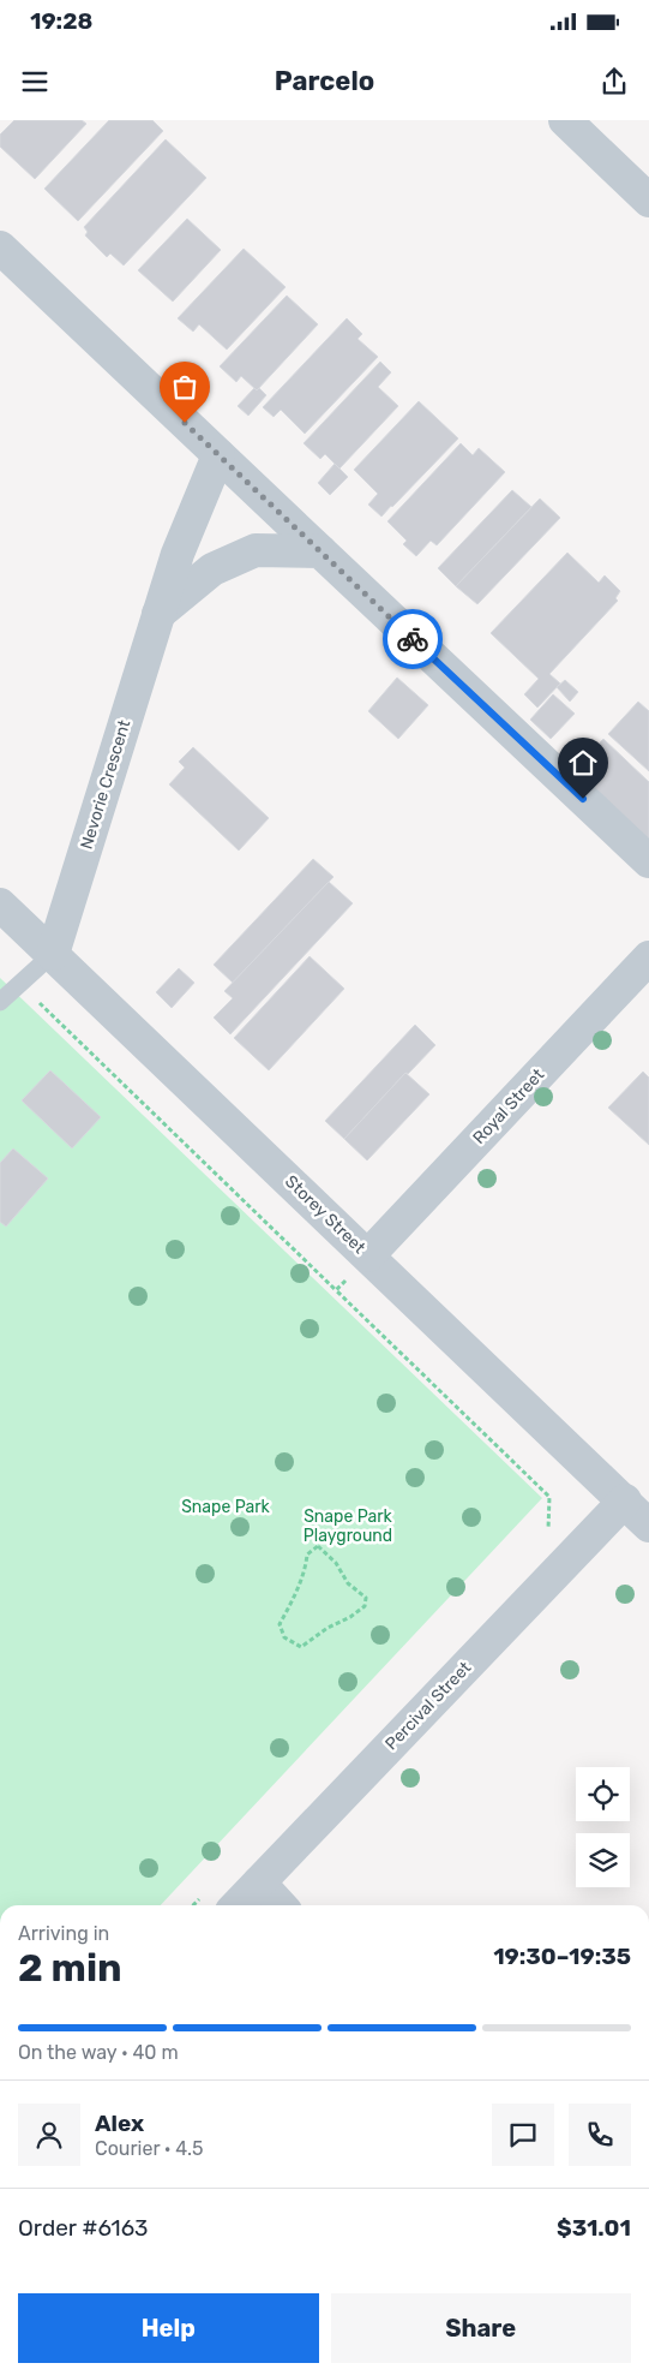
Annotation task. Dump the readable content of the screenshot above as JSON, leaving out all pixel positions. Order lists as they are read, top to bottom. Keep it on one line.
{"streets":{"street":["Nevorie Crescent","Royal Street","Storey Street","Percival Street"]},"crossings":[["Nevorie Crescent","Storey Street"],["Royal Street","Storey Street"],["Storey Street","Percival Street"]],"parks":["Snape Park","Snape Park Playground"],"page":{"status":"19:28","header":"Parcelo","heading":["2 min","Arriving in","19:30–19:35"],"panel":["Alex","Courier · 4.5","Order #6163","$31.01"],"bar":"On the way · 40 m","buttons":["Help","Share"]}}
